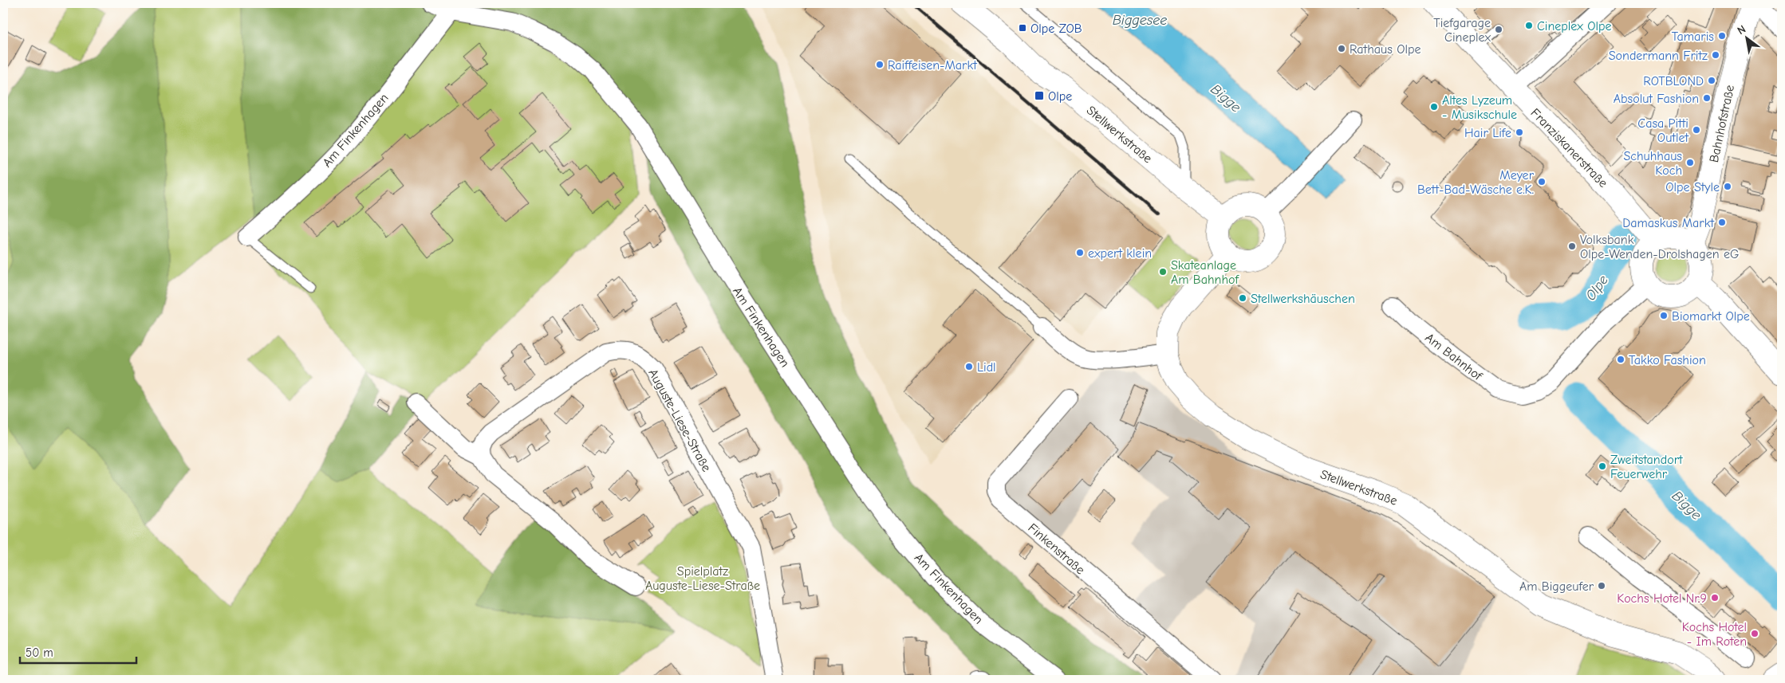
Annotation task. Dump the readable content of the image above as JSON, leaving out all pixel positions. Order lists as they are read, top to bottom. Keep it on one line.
{"streets":{"main road":["Bahnhofstraße","Stellwerkstraße","Franziskanerstraße"],"street":["Am Finkenhagen","Am Bahnhof","Auguste-Liese-Straße","Finkenstraße"]},"crossings":[["Bahnhofstraße","Franziskanerstraße"],["Bahnhofstraße","Am Bahnhof"],["Franziskanerstraße","Am Bahnhof"]],"water":["Biggesee","Bigge","Olpe"],"parks":["Spielplatz Auguste-Liese-Straße"],"places":{"other":["Cineplex Olpe","Tiefgarage Cineplex","Tamaris","Rathaus Olpe","Sondermann Fritz","Raiffeisen-Markt","ROTBLOND","Absolut Fashion","Altes Lyzeum - Musikschule","Casa Pitti Outlet","Hair Life","Schuhhaus Koch","Meyer Bett-Bad-Wäsche e.K.","Olpe Style","Damaskus Markt","Volksbank Olpe-Wenden-Drolshagen eG","expert klein","Skateanlage Am Bahnhof","Stellwerkshäuschen","Biomarkt Olpe","Takko Fashion","Lidl","Zweitstandort Feuerwehr","Am Biggeufer","Kochs Hotel Nr.9","Kochs Hotel - Im Roten"],"transit":["Olpe ZOB","Olpe"]},"scale_bar":"50 m","north":"top left"}
